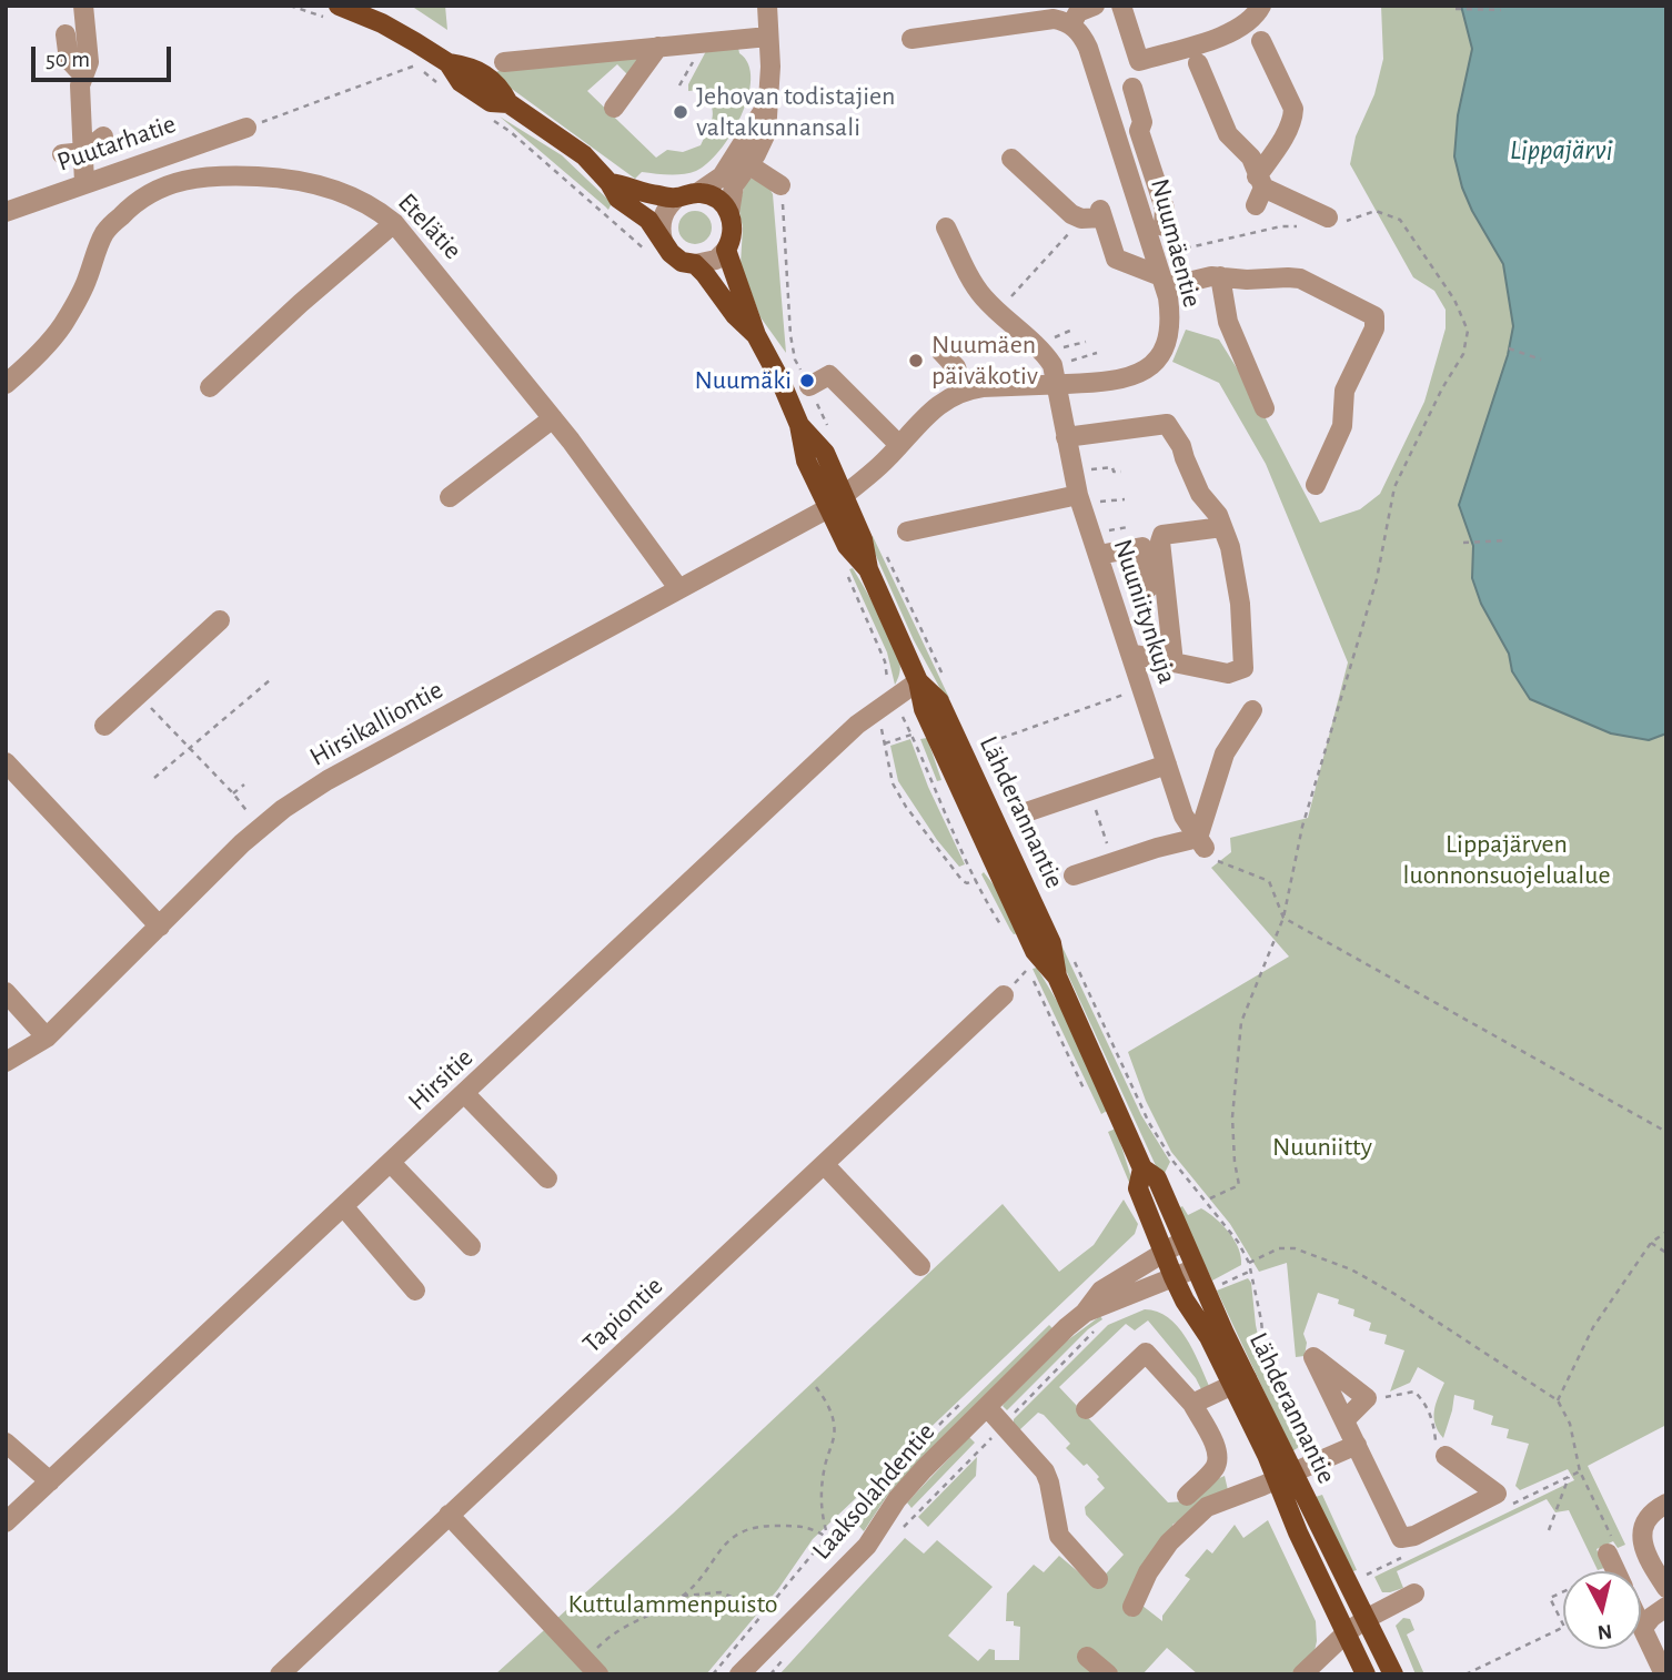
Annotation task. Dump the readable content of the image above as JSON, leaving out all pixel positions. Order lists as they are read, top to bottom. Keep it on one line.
{"streets":{"main road":["Lähderannantie"],"street":["Puutarhatie","Etelätie","Nuumäentie","Nuuniitynkuja","Hirsikalliontie","Hirsitie","Tapiontie","Laaksolahdentie"]},"crossings":[["Etelätie","Hirsikalliontie"],["Nuumäentie","Nuuniitynkuja"],["Hirsikalliontie","Lähderannantie"],["Lähderannantie","Hirsitie"],["Lähderannantie","Laaksolahdentie"]],"water":["Lippajärvi"],"parks":["Lippajärven luonnonsuojelualue","Nuuniitty","Kuttulammenpuisto"],"places":["Jehovan todistajien valtakunnansali","Nuumäen päiväkotiv","Nuumäki"],"scale_bar":"50 m","north":"bottom"}
